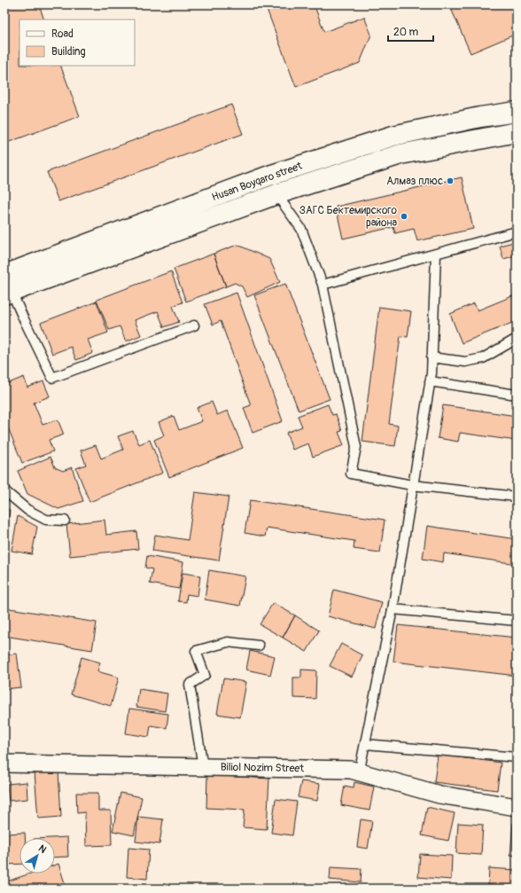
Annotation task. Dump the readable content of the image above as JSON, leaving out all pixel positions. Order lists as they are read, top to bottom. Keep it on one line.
{"streets":{"main road":["Husan Boyqaro street"],"street":["Biliol Nozim Street"]},"places":["Алмаз плюс","ЗАГС Бектемирского района"],"legend":["Road","Building"],"scale_bar":"20 m","north":"top right"}
